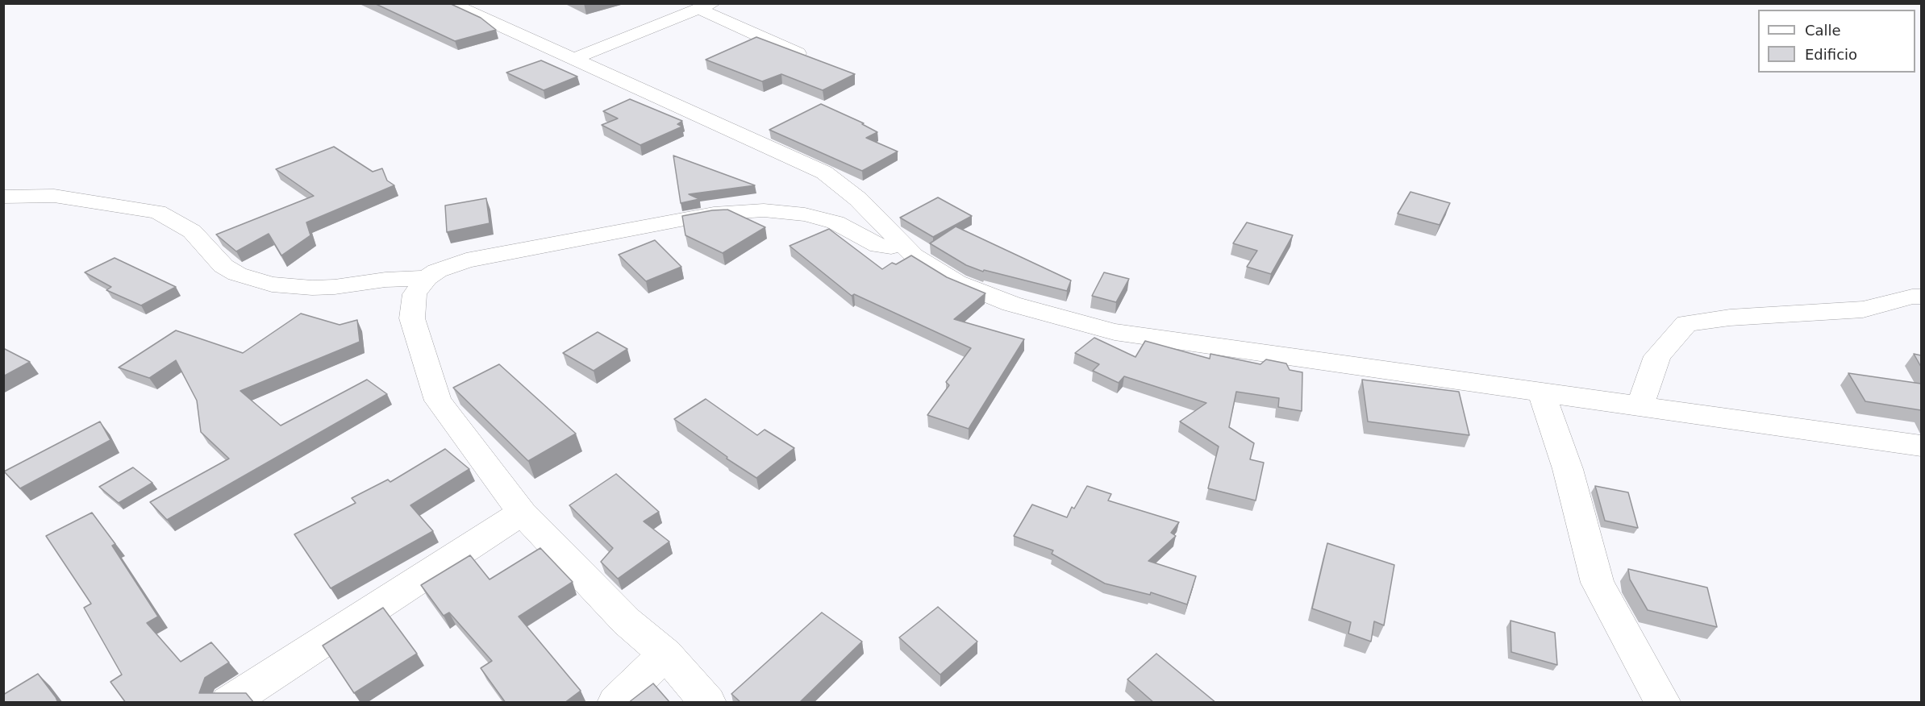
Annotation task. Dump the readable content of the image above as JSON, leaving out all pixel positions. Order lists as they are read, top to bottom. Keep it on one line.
{"legend":["Calle","Edificio"]}
